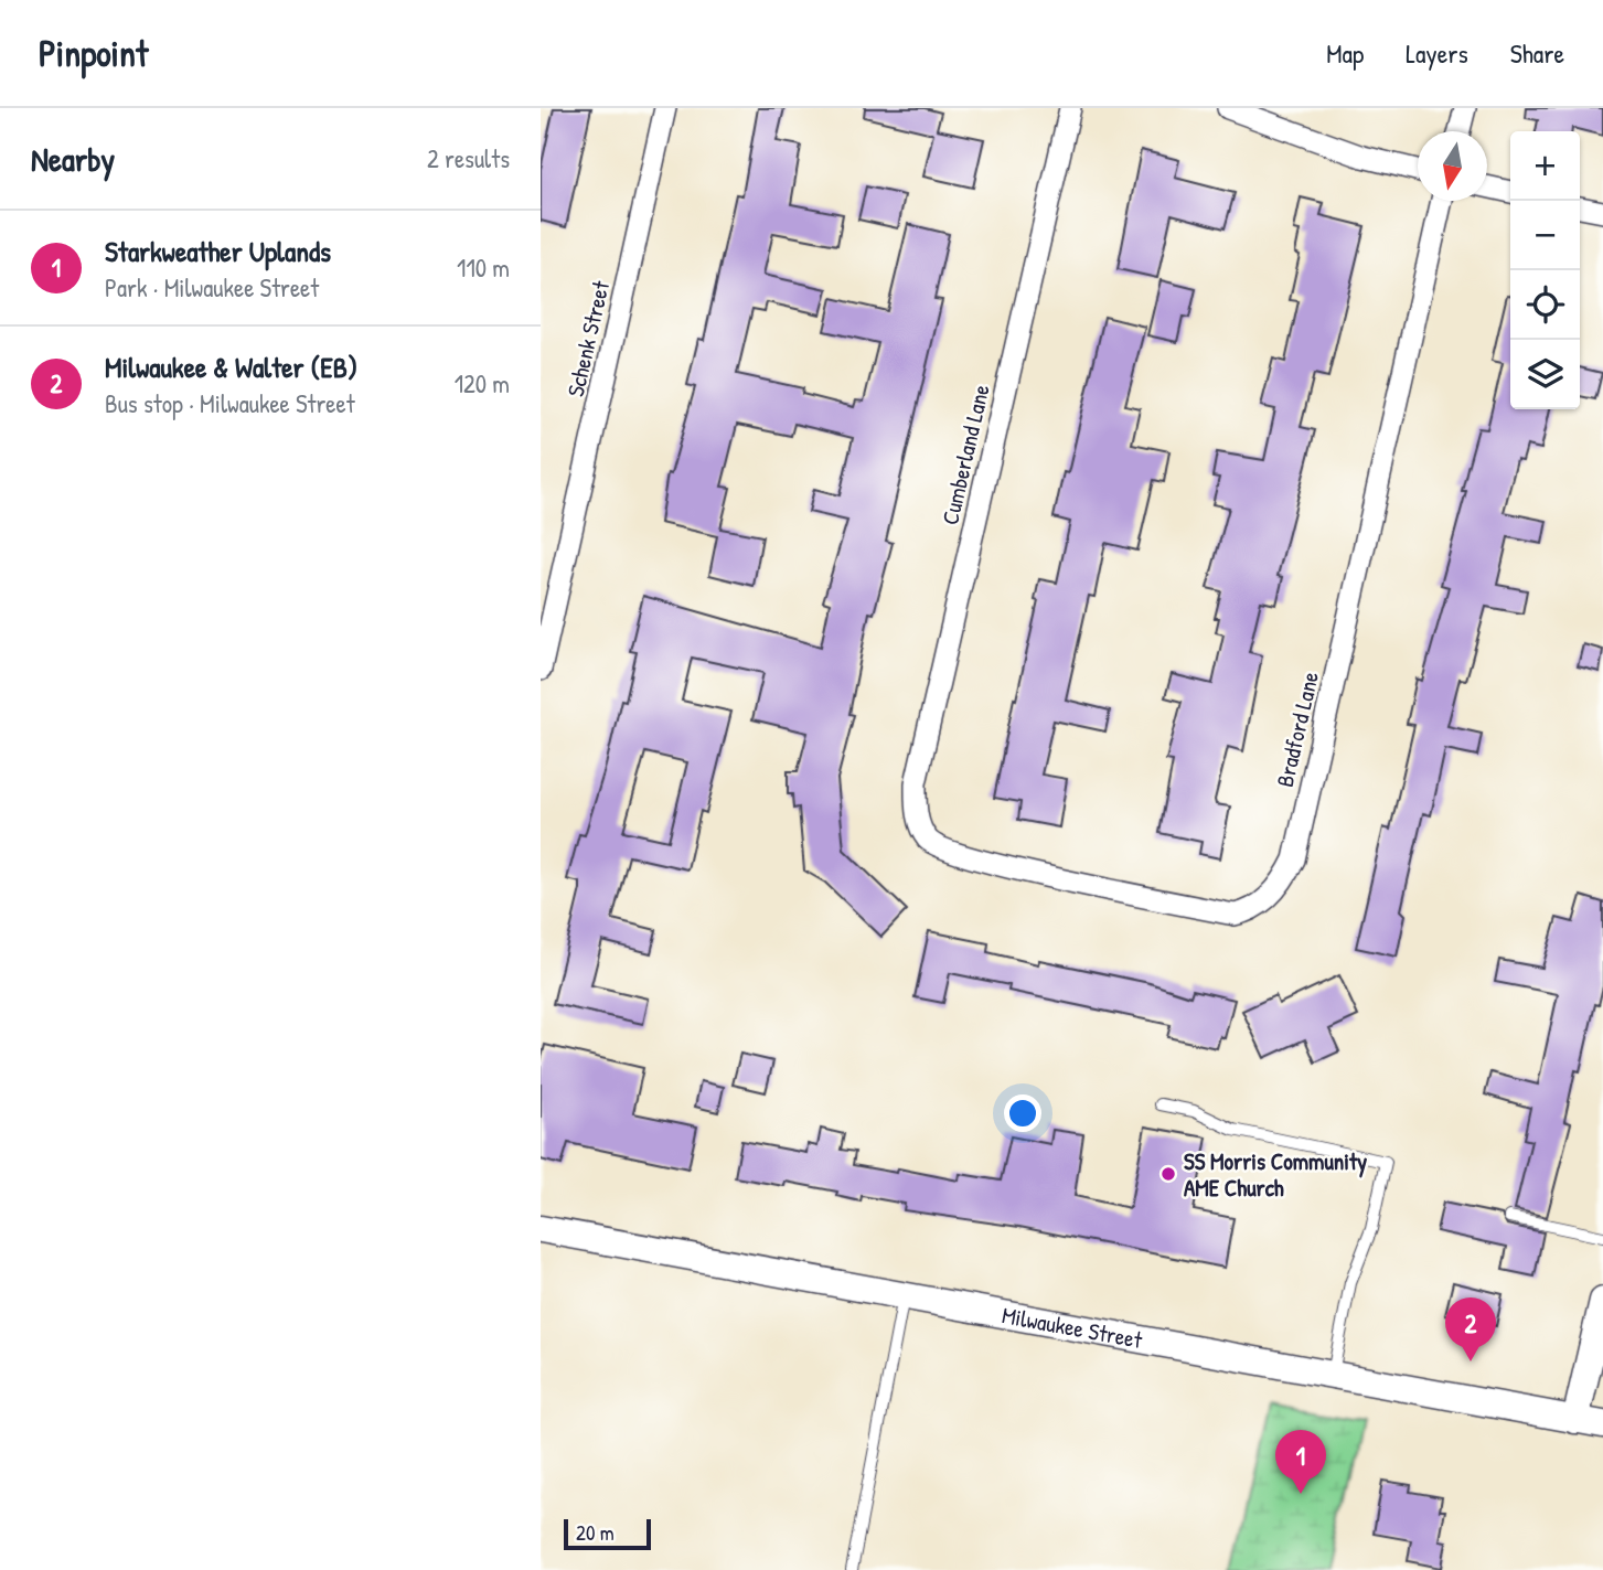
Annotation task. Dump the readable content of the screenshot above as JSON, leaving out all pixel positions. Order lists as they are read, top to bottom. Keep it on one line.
{"streets":{"street":["Schenk Street","Cumberland Lane","Bradford Lane","Milwaukee Street"]},"crossings":[["Cumberland Lane","Bradford Lane"]],"places":["SS Morris Community AME Church"],"scale_bar":"20 m","north":"bottom","page":{"header":"Pinpoint","nav":["Map","Layers","Share"],"heading":["Nearby","2 results"],"map_buttons":["+","−"],"list":[{"mark":"1","name":"Starkweather Uplands","note":"Park · Milwaukee Street","value":"110 m"},{"mark":"2","name":"Milwaukee & Walter (EB)","note":"Bus stop · Milwaukee Street","value":"120 m"}],"pins":["2","1"],"scale":"20 m"}}
